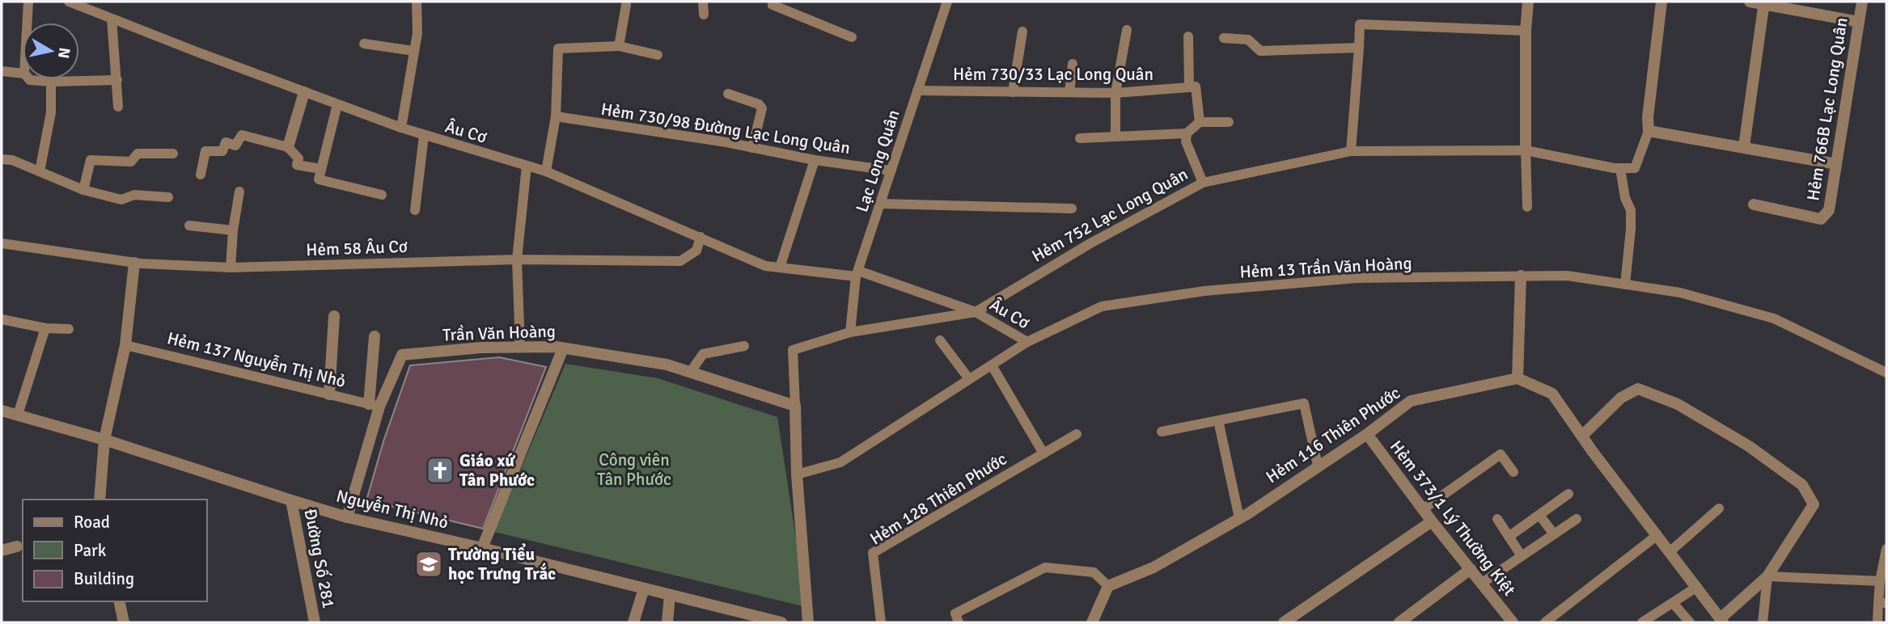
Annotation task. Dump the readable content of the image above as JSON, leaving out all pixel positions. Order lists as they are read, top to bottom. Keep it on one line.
{"streets":{"street":["Hẻm 766B Lạc Long Quân","Trần Văn Hoàng","Hẻm 116 Thiên Phước","Nguyễn Thị Nhỏ","Hẻm 373/1 Lý Thường Kiệt","Đường Số 281"],"lane":["Hẻm 730/33 Lạc Long Quân","Hẻm 730/98 Đường Lạc Long Quân","Âu Cơ","Lạc Long Quân","Hẻm 752 Lạc Long Quân","Hẻm 58 Âu Cơ","Hẻm 13 Trần Văn Hoàng","Hẻm 137 Nguyễn Thị Nhỏ","Hẻm 128 Thiên Phước"]},"crossings":[["Hẻm 730/33 Lạc Long Quân","Lạc Long Quân"],["Hẻm 730/98 Đường Lạc Long Quân","Lạc Long Quân"],["Âu Cơ","Lạc Long Quân"],["Âu Cơ","Hẻm 752 Lạc Long Quân"],["Âu Cơ","Hẻm 58 Âu Cơ"],["Âu Cơ","Hẻm 13 Trần Văn Hoàng"],["Trần Văn Hoàng","Hẻm 137 Nguyễn Thị Nhỏ"],["Trần Văn Hoàng","Nguyễn Thị Nhỏ"],["Hẻm 116 Thiên Phước","Hẻm 373/1 Lý Thường Kiệt"],["Nguyễn Thị Nhỏ","Đường Số 281"]],"parks":["Công viên Tân Phước"],"places":{"church":["Giáo xứ Tân Phước"],"school or university":["Trường Tiểu học Trưng Trắc"]},"legend":["Road","Park","Building"],"north":"right"}
